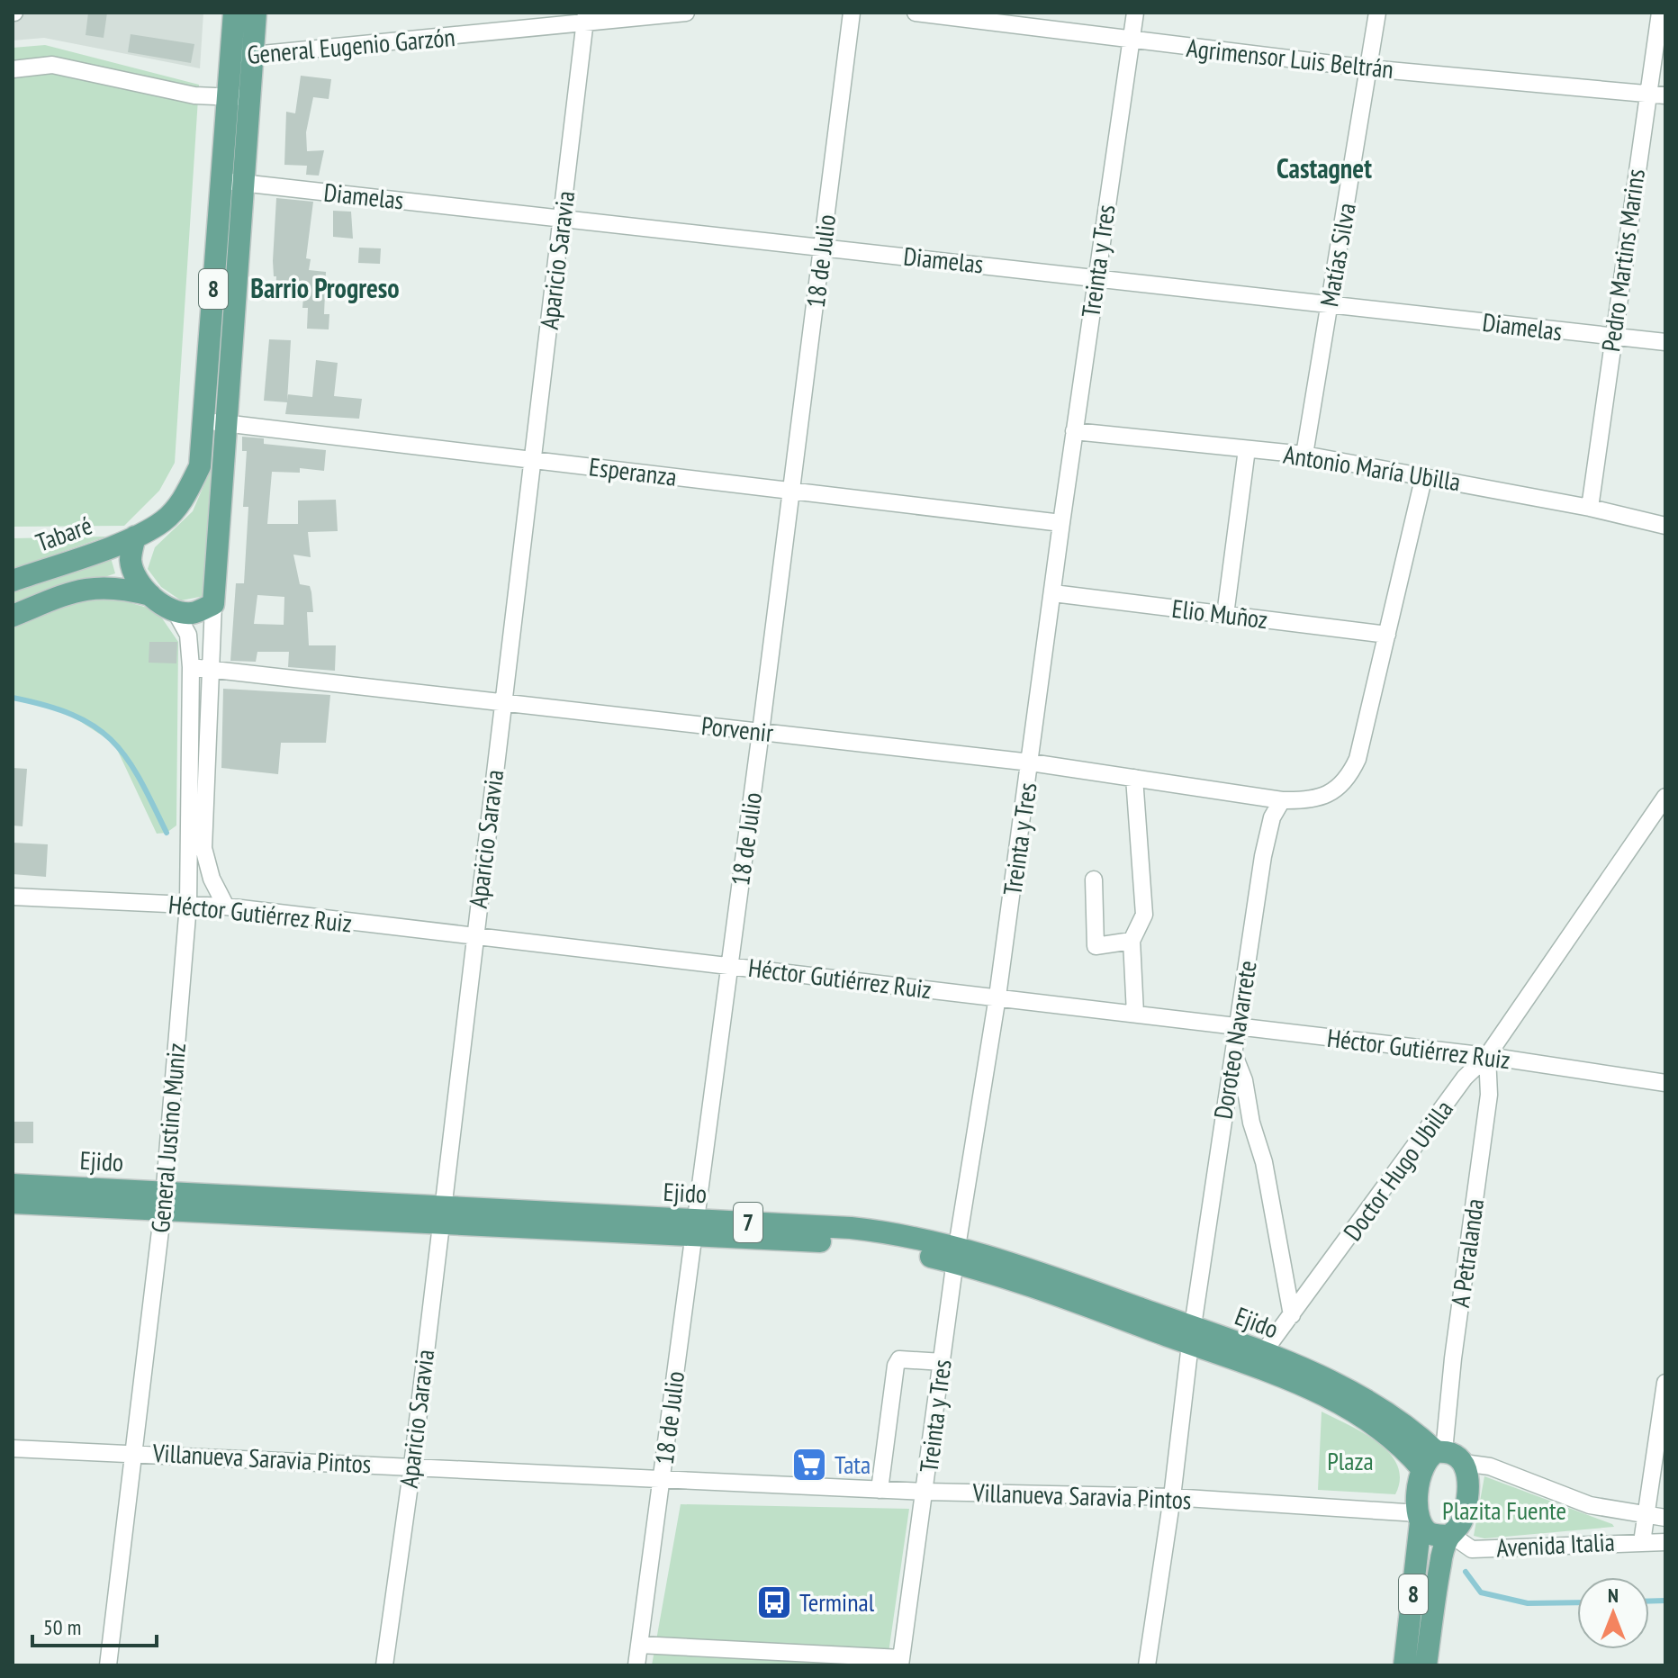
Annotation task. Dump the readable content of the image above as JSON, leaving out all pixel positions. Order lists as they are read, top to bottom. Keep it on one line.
{"streets":{"main road":["8","Tabaré","Ejido","7"],"street":["General Eugenio Garzón","Agrimensor Luis Beltrán","Diamelas","Matías Silva","Aparicio Saravia","Pedro Martins Marins","18 de Julio","Treinta y Tres","Antonio María Ubilla","Esperanza","Elio Muñoz","Porvenir","Héctor Gutiérrez Ruiz","Doroteo Navarrete","General Justino Muniz","Doctor Hugo Ubilla","A Petralanda","Villanueva Saravia Pintos","Avenida Italia"]},"crossings":[["General Eugenio Garzón","Aparicio Saravia"],["General Eugenio Garzón","8"],["Agrimensor Luis Beltrán","Matías Silva"],["Agrimensor Luis Beltrán","Pedro Martins Marins"],["Agrimensor Luis Beltrán","Treinta y Tres"],["Diamelas","Matías Silva"],["Diamelas","Aparicio Saravia"],["Diamelas","Pedro Martins Marins"],["Diamelas","18 de Julio"],["Diamelas","Treinta y Tres"],["Diamelas","8"],["Matías Silva","Antonio María Ubilla"],["Aparicio Saravia","Esperanza"],["Aparicio Saravia","Porvenir"],["Aparicio Saravia","Héctor Gutiérrez Ruiz"],["Aparicio Saravia","Ejido"],["Aparicio Saravia","Villanueva Saravia Pintos"],["Pedro Martins Marins","Antonio María Ubilla"],["18 de Julio","Esperanza"],["18 de Julio","Porvenir"],["18 de Julio","Héctor Gutiérrez Ruiz"],["18 de Julio","Ejido"],["18 de Julio","Villanueva Saravia Pintos"],["Treinta y Tres","Antonio María Ubilla"],["Treinta y Tres","Esperanza"],["Treinta y Tres","Elio Muñoz"],["Treinta y Tres","Porvenir"],["Treinta y Tres","Héctor Gutiérrez Ruiz"],["Treinta y Tres","Ejido"],["Treinta y Tres","Villanueva Saravia Pintos"],["8","Esperanza"],["8","Tabaré"],["8","Villanueva Saravia Pintos"],["8","Avenida Italia"],["Porvenir","Doroteo Navarrete"],["Porvenir","General Justino Muniz"],["Héctor Gutiérrez Ruiz","Doroteo Navarrete"],["Héctor Gutiérrez Ruiz","General Justino Muniz"],["Héctor Gutiérrez Ruiz","Doctor Hugo Ubilla"],["Héctor Gutiérrez Ruiz","A Petralanda"],["Doroteo Navarrete","Ejido"],["Doroteo Navarrete","Villanueva Saravia Pintos"],["General Justino Muniz","Ejido"],["General Justino Muniz","Villanueva Saravia Pintos"],["Ejido","Doctor Hugo Ubilla"],["Ejido","A Petralanda"],["Ejido","Avenida Italia"],["Doctor Hugo Ubilla","A Petralanda"]],"districts":["Castagnet","Barrio Progreso"],"parks":["Plaza","Plazita Fuente"],"places":{"supermarket":["Tata"],"bus stop":["Terminal"]},"scale_bar":"50 m","north":"top"}
